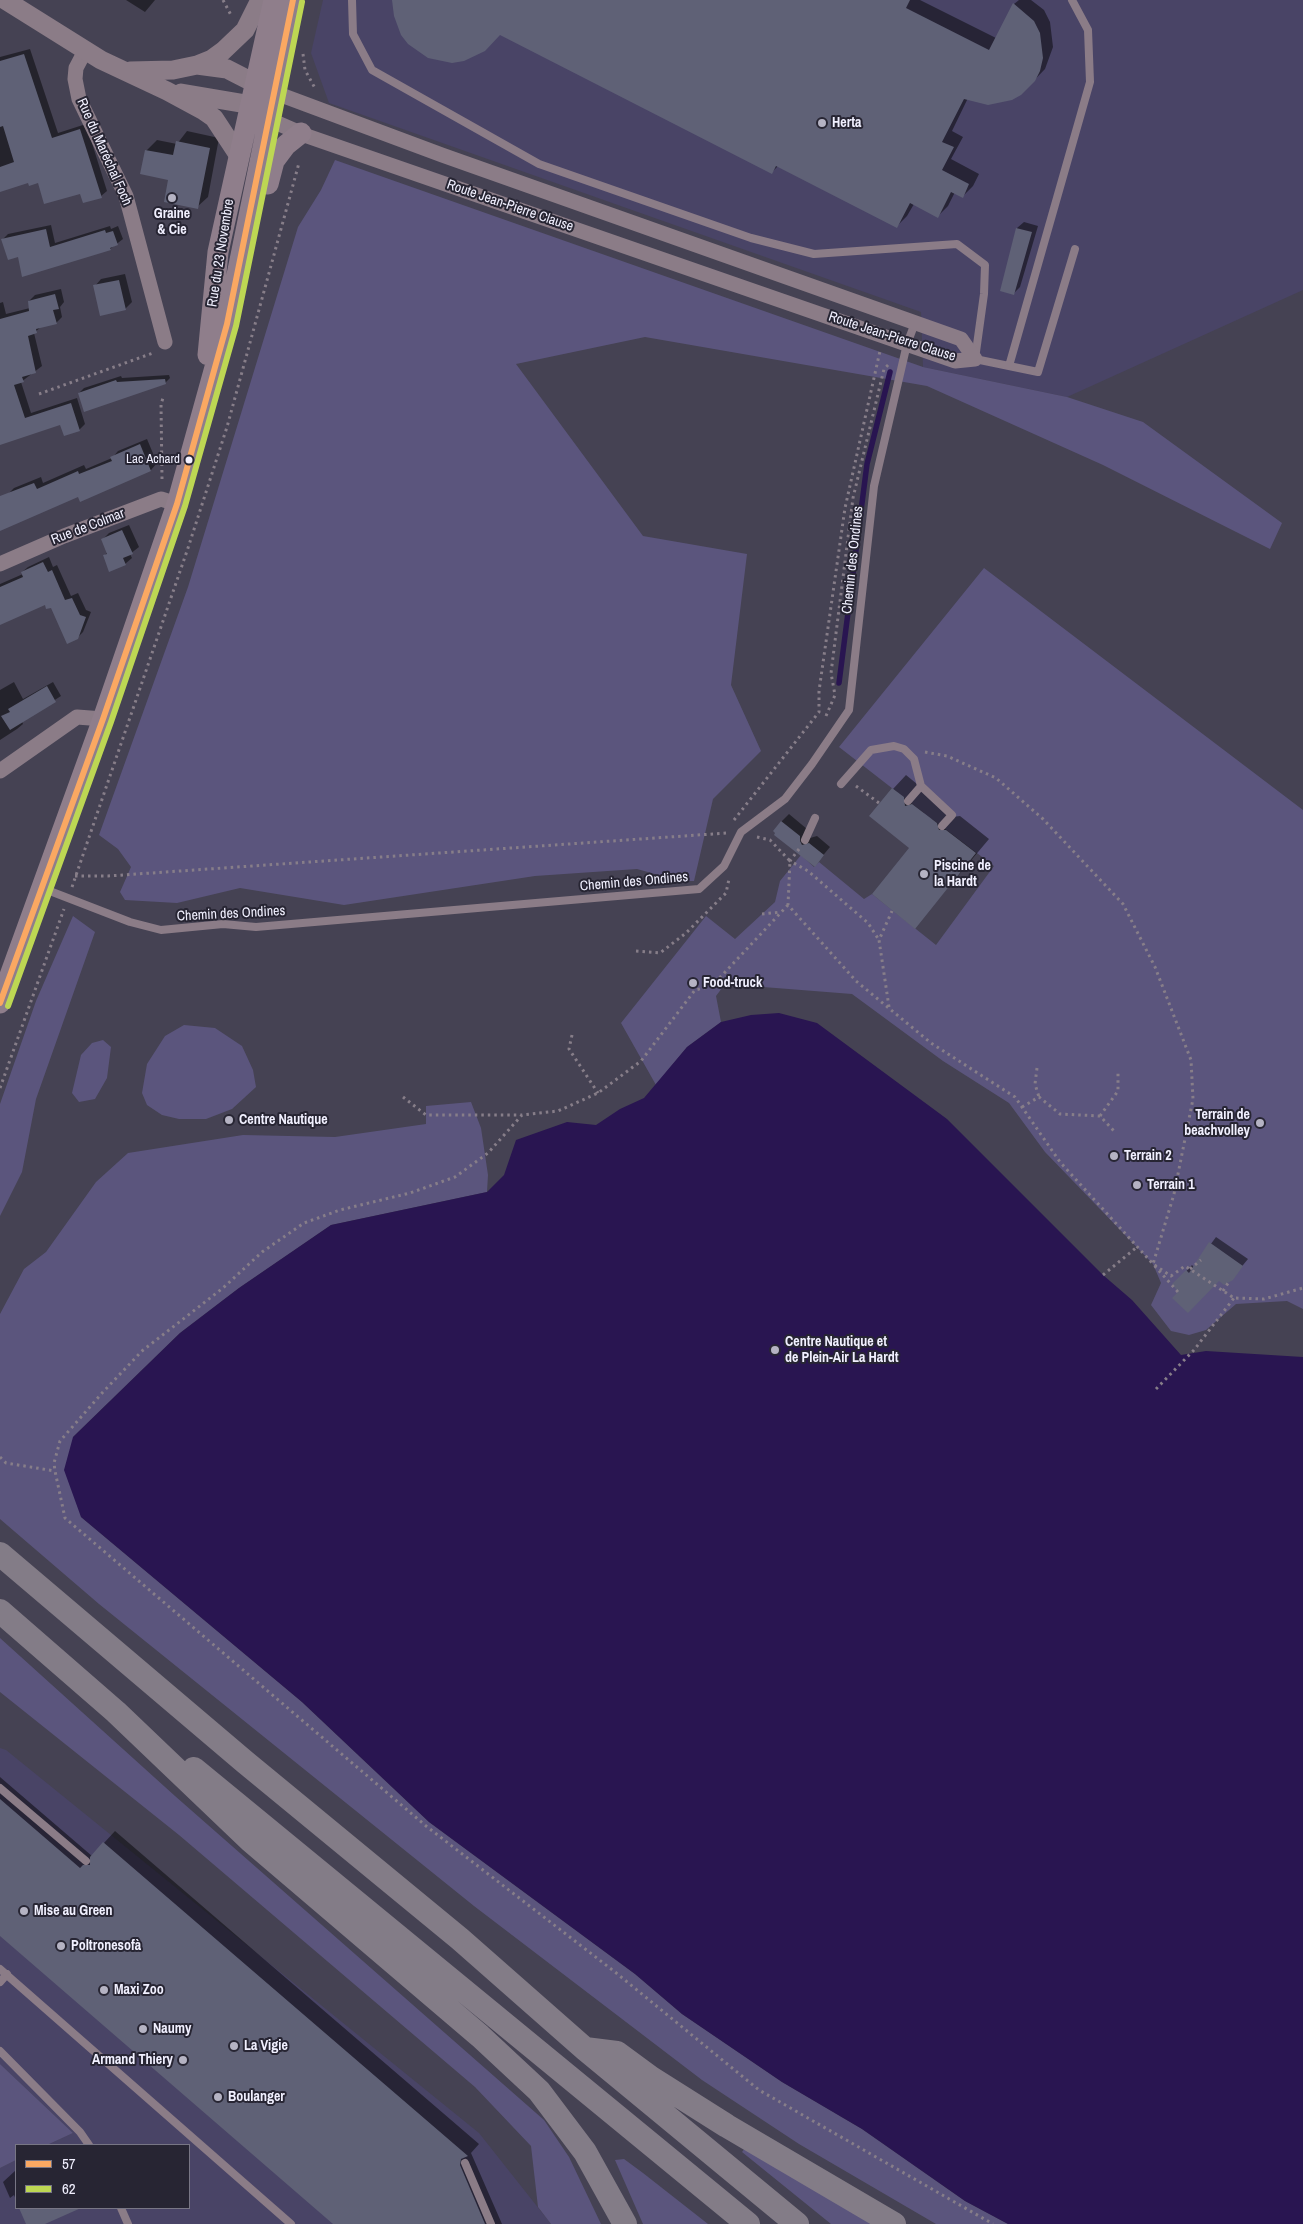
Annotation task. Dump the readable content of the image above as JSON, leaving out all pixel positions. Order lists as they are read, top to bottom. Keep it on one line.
{"streets":{"main road":["Rue du 23 Novembre"],"street":["Rue du Maréchal Foch","Route Jean-Pierre Clause","Rue de Colmar"],"lane":["Chemin des Ondines"]},"crossings":[["Route Jean-Pierre Clause","Rue du 23 Novembre"],["Route Jean-Pierre Clause","Chemin des Ondines"],["Rue du 23 Novembre","Rue de Colmar"],["Rue du 23 Novembre","Chemin des Ondines"]],"places":["Herta","Graine & Cie","Lac Achard","Piscine de la Hardt","Food-truck","Centre Nautique","Terrain de beachvolley","Terrain 2","Terrain 1","Centre Nautique et de Plein-Air La Hardt","Mise au Green","Poltronesofà","Maxi Zoo","Naumy","La Vigie","Armand Thiery","Boulanger"],"lines":["transit line 57","transit line 62"],"legend":["57","62"]}
